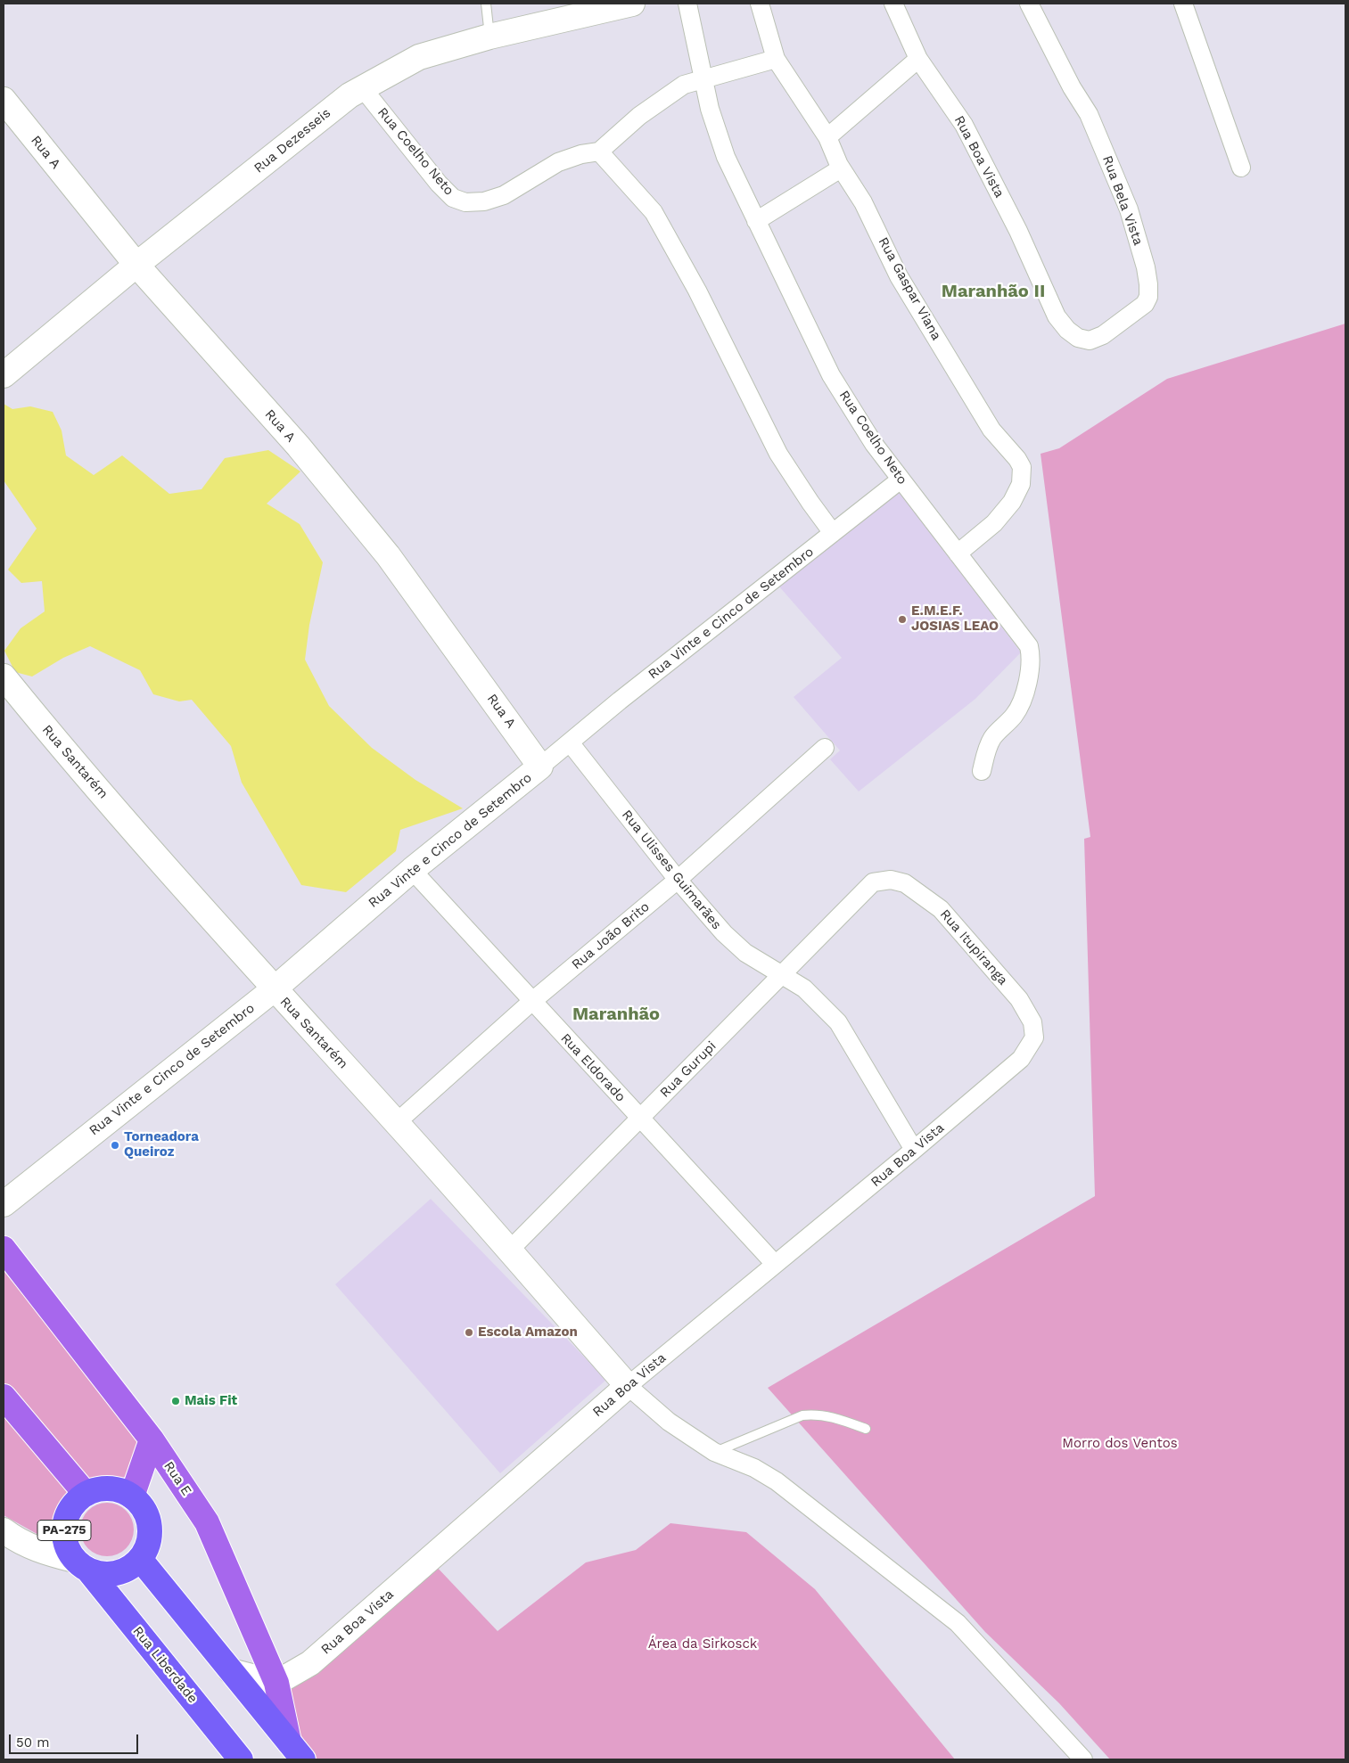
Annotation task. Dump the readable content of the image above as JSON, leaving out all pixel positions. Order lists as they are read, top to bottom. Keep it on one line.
{"streets":{"highway":["PA-275","Rua Liberdade"],"main road":["Rua E"],"street":["Rua Dezesseis","Rua Coelho Neto","Rua A","Rua Boa Vista","Rua Bela Vista","Rua Gaspar Viana","Rua Vinte e Cinco de Setembro","Rua Santarém","Rua Ulisses Guimarães","Rua João Brito","Rua Itupiranga","Rua Eldorado","Rua Gurupi"]},"crossings":[["Rua Dezesseis","Rua Coelho Neto"],["Rua Dezesseis","Rua A"],["Rua Coelho Neto","Rua Gaspar Viana"],["Rua Coelho Neto","Rua Vinte e Cinco de Setembro"],["Rua A","Rua Vinte e Cinco de Setembro"],["Rua Boa Vista","Rua Bela Vista"],["Rua Boa Vista","Rua Santarém"],["Rua Boa Vista","Rua Ulisses Guimarães"],["Rua Boa Vista","Rua Itupiranga"],["Rua Boa Vista","Rua Eldorado"],["Rua Boa Vista","Rua E"],["Rua Vinte e Cinco de Setembro","Rua Santarém"],["Rua Vinte e Cinco de Setembro","Rua Ulisses Guimarães"],["Rua Vinte e Cinco de Setembro","Rua Eldorado"],["Rua Santarém","Rua João Brito"],["Rua Santarém","Rua Gurupi"],["Rua Ulisses Guimarães","Rua João Brito"],["Rua Ulisses Guimarães","Rua Gurupi"],["Rua João Brito","Rua Eldorado"],["Rua Itupiranga","Rua Gurupi"],["Rua Eldorado","Rua Gurupi"],["PA-275","Rua Liberdade"]],"districts":["Maranhão II","Maranhão"],"parks":["Morro dos Ventos","Área da Sirkosck"],"places":["E.M.E.F. JOSIAS LEAO","Torneadora Queiroz","Escola Amazon","Mais Fit"],"scale_bar":"50 m"}
